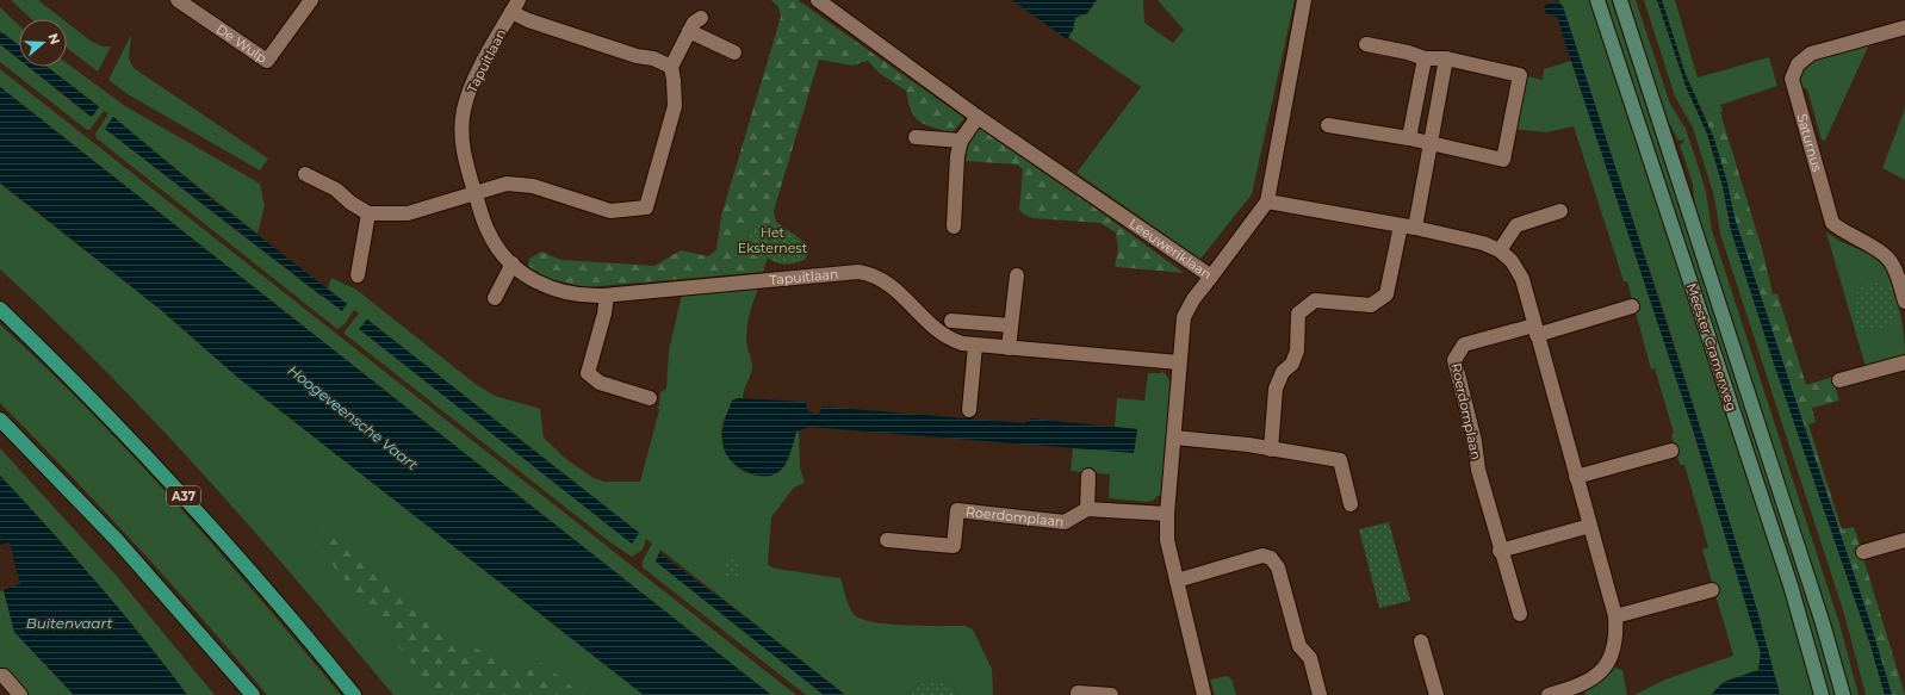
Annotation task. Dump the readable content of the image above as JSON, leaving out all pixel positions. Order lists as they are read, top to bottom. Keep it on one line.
{"streets":{"highway":["A37"],"main road":["Meester Cramerweg"],"street":["De Wulp","Tapuitlaan","Saturnus","Leeuweriklaan","Roerdomplaan"]},"water":["Hoogeveensche Vaart","Buitenvaart"],"parks":["Het Eksternest"],"north":"right"}
